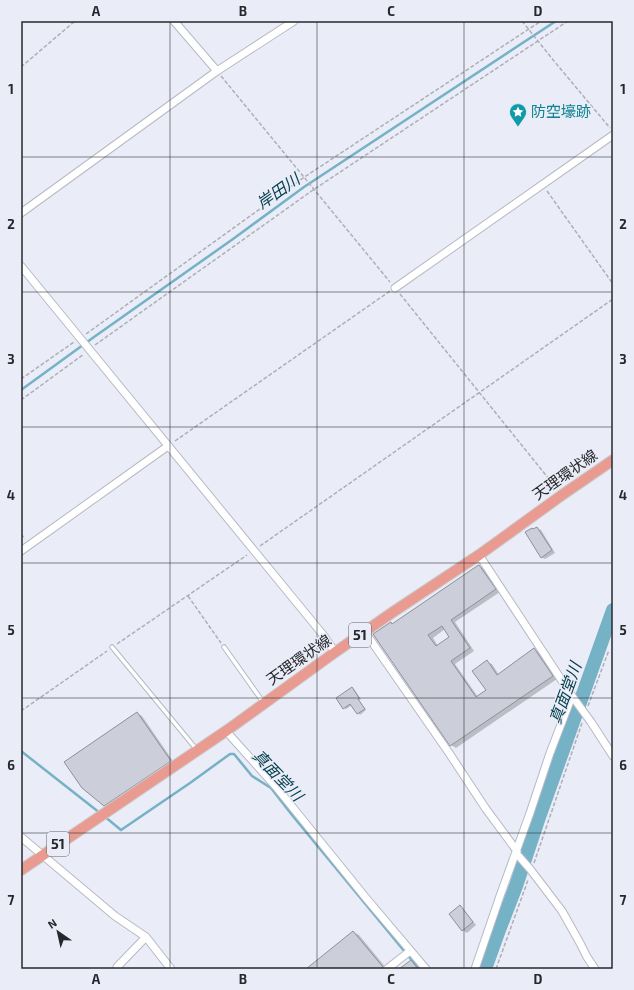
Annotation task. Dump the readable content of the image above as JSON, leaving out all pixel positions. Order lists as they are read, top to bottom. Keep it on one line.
{"streets":{"main road":["天理環状線","51"]},"water":["岸田川","真面堂川"],"places":{"place":["防空壕跡"]},"north":"top left","grid":{"columns":["A","B","C","D"],"rows":["1","2","3","4","5","6","7"]}}
